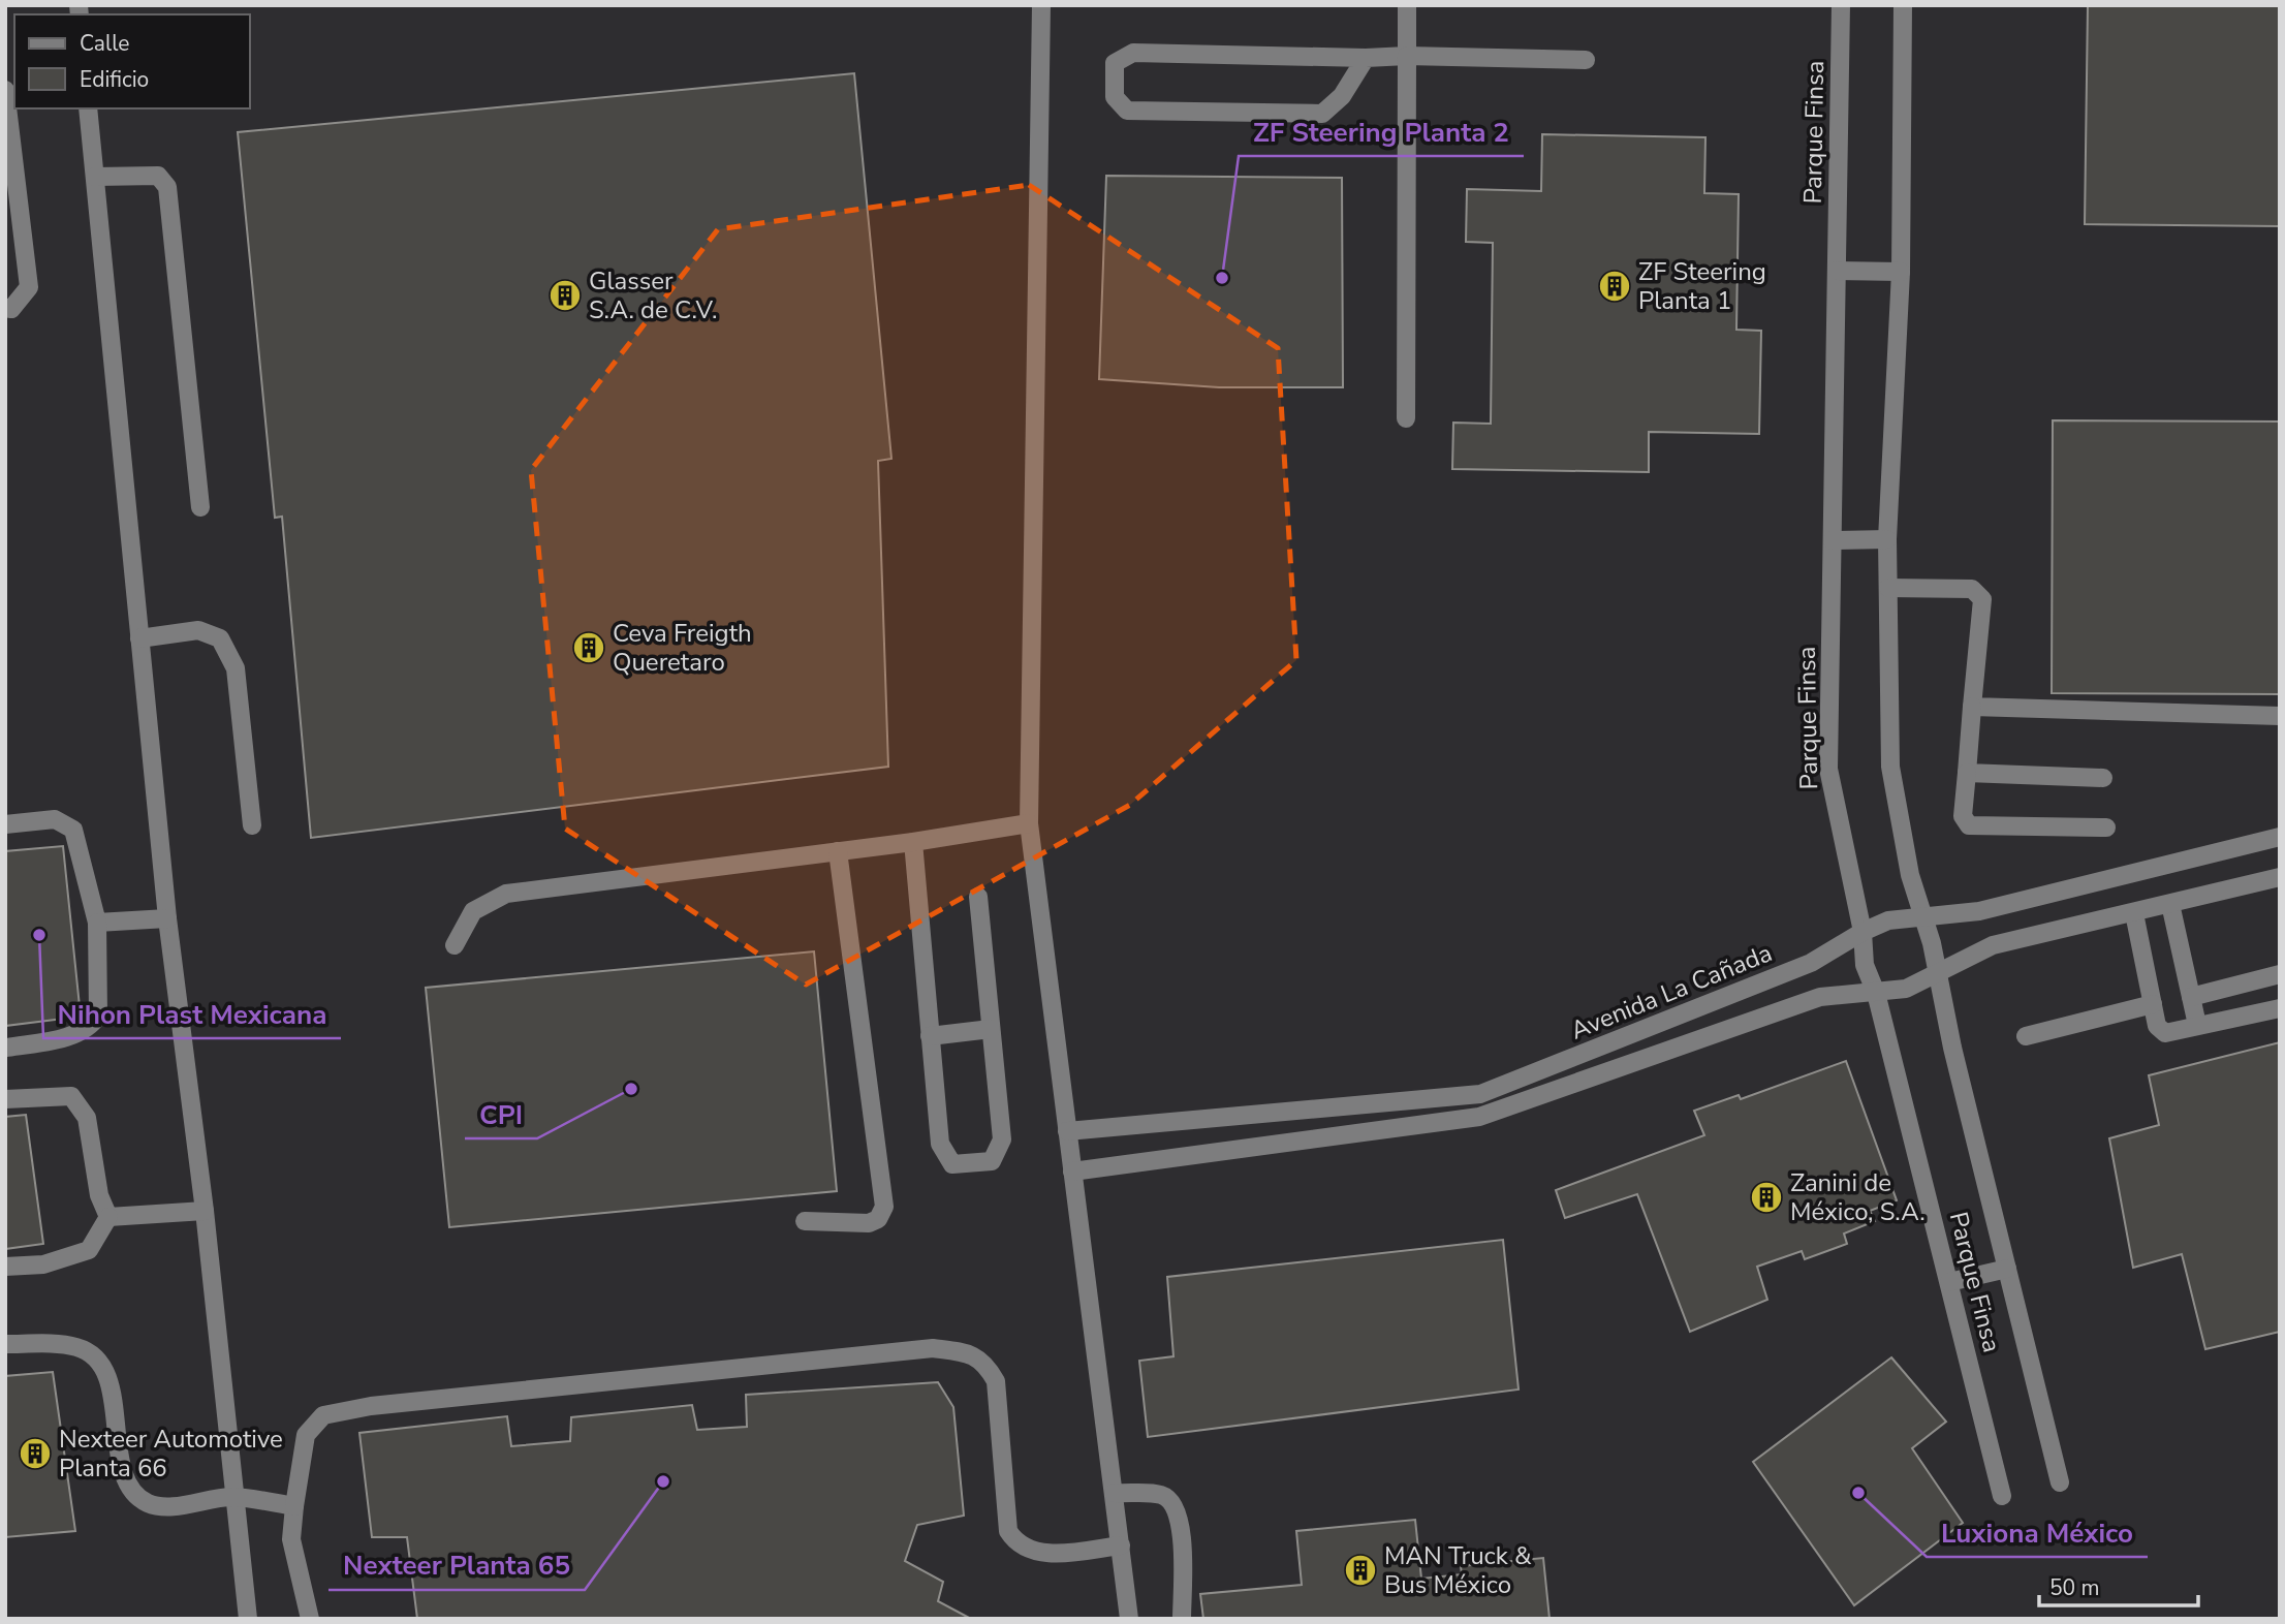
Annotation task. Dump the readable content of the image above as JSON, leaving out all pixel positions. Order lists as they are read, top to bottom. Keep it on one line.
{"streets":{"street":["Parque Finsa","Avenida La Cañada"]},"crossings":[["Parque Finsa","Avenida La Cañada"]],"places":{"other":["ZF Steering Planta 2","Nihon Plast Mexicana","CPI","Nexteer Planta 65","Luxiona México"],"building":["ZF Steering Planta 1","Glasser S.A. de C.V.","Ceva Freigth Queretaro","Zanini de México, S.A.","Nexteer Automotive Planta 66","MAN Truck & Bus México"]},"legend":["Calle","Edificio"],"scale_bar":"50 m"}
